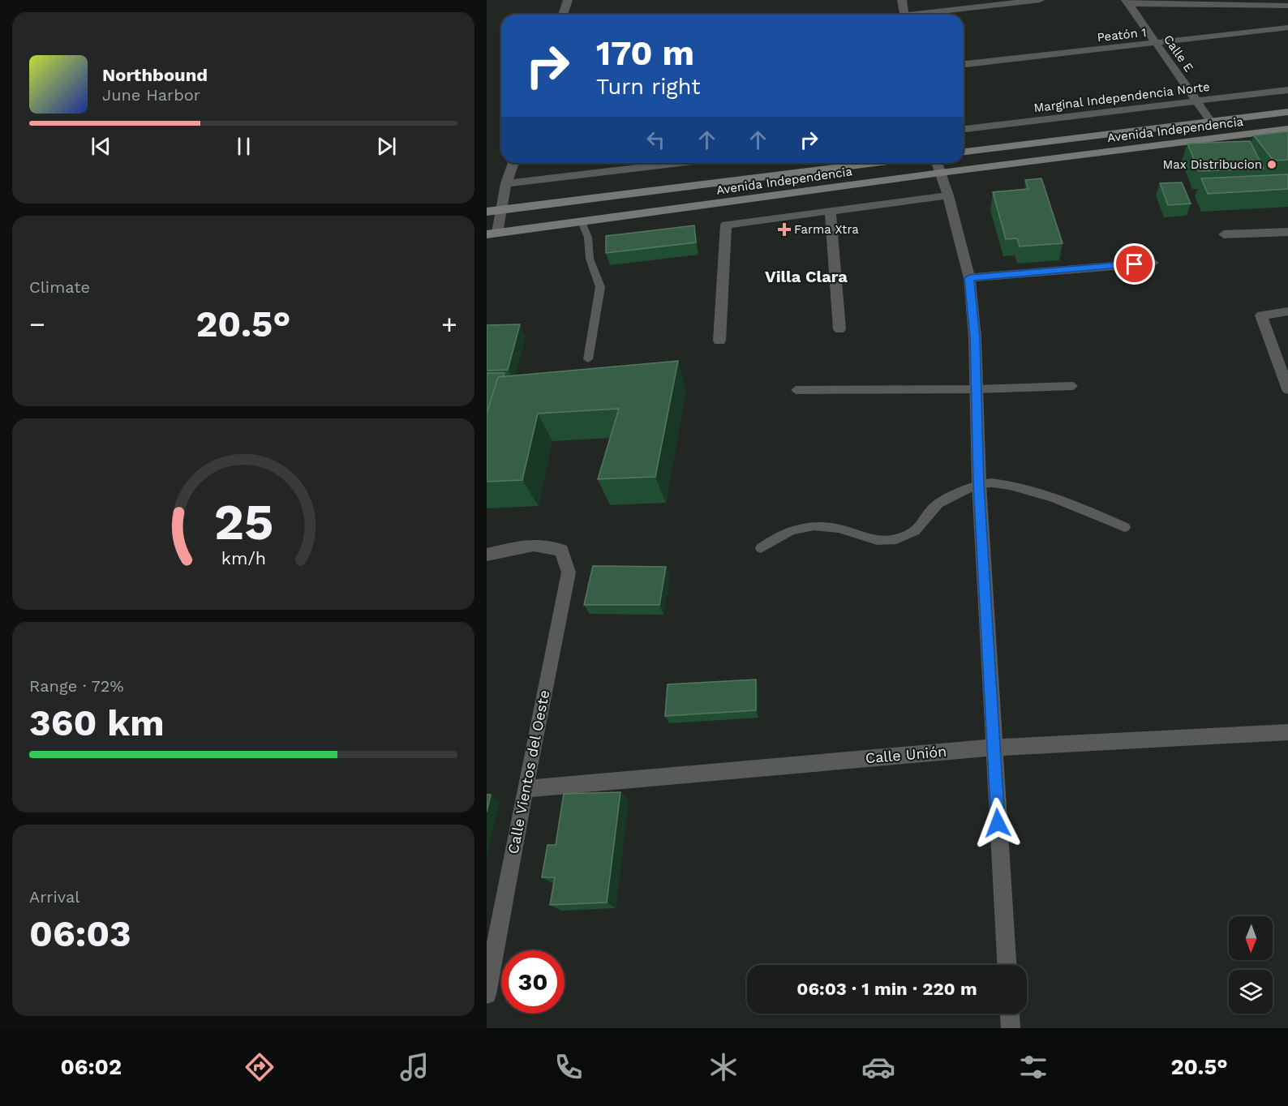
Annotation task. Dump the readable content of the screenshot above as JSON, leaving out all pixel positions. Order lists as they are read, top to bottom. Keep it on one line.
{"streets":{"main road":["Avenida Independencia"],"street":["Peatón 1","Calle E","Marginal Independencia Norte","Calle Unión","Calle Vientos del Oeste"]},"crossings":[["Peatón 1","Calle E"],["Calle E","Marginal Independencia Norte"],["Calle E","Avenida Independencia"],["Calle Unión","Calle Vientos del Oeste"]],"districts":["Villa Clara"],"places":{"other":["Max Distribucion"],"health":["Farma Xtra"]},"north":"bottom","page":{"turn":["170 m","Turn right"],"song":["Northbound","June Harbor"],"tile":["Climate",["Range · 72%","360 km"],["Arrival","06:03"]],"heat":["−","20.5°","+"],"limit":"30","trip":"06:03 · 1 min · 220 m","tabs":["06:02","20.5°"],"gauge":["25","km/h"]}}
